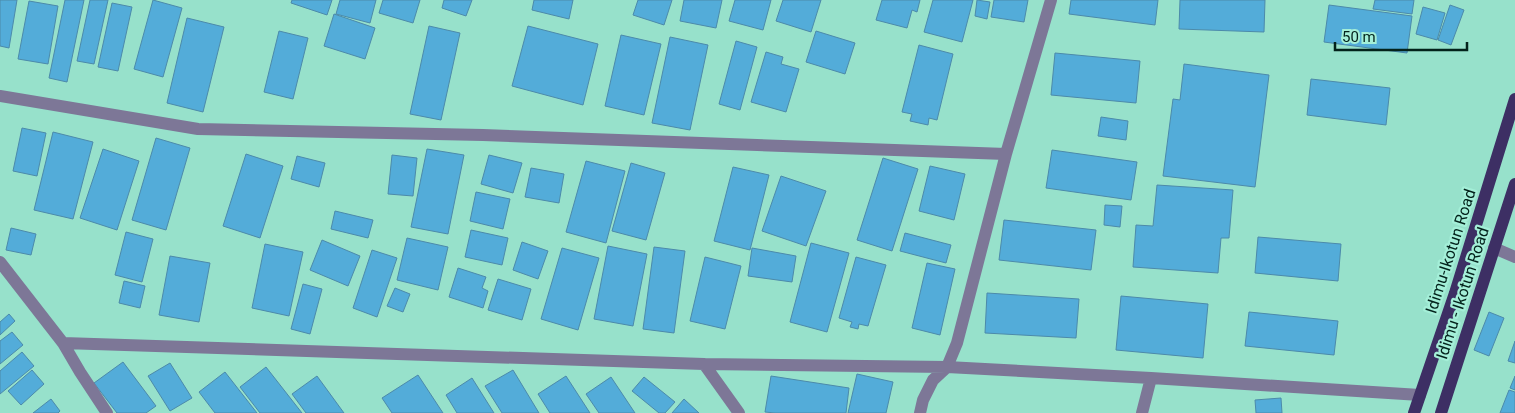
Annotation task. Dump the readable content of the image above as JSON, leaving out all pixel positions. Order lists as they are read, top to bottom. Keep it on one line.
{"streets":{"main road":["Idimu-Ikotun Road","Idimu - Ikotun Road"]},"scale_bar":"50 m"}
